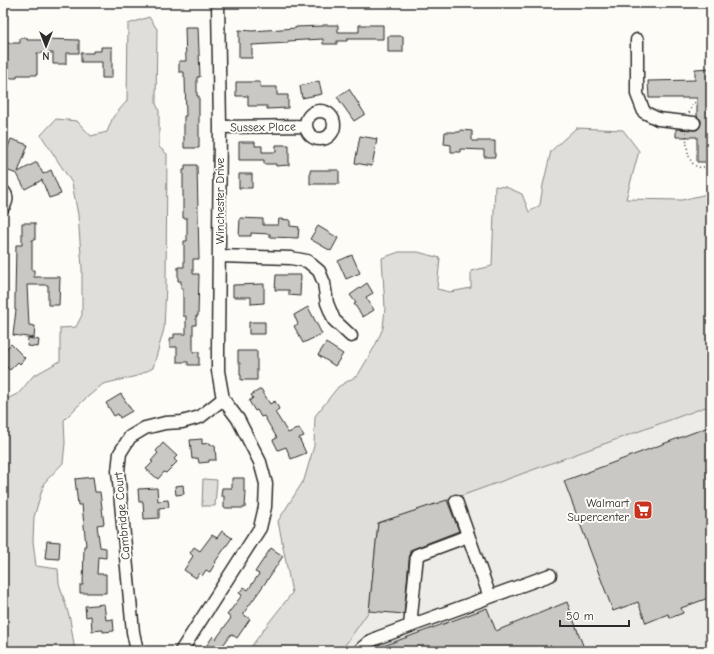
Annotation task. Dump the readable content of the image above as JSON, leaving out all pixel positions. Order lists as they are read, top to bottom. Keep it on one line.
{"streets":{"street":["Sussex Place","Winchester Drive","Cambridge Court"]},"crossings":[["Sussex Place","Winchester Drive"],["Winchester Drive","Cambridge Court"]],"places":{"supermarket":["Walmart Supercenter"]},"scale_bar":"50 m","north":"bottom"}
